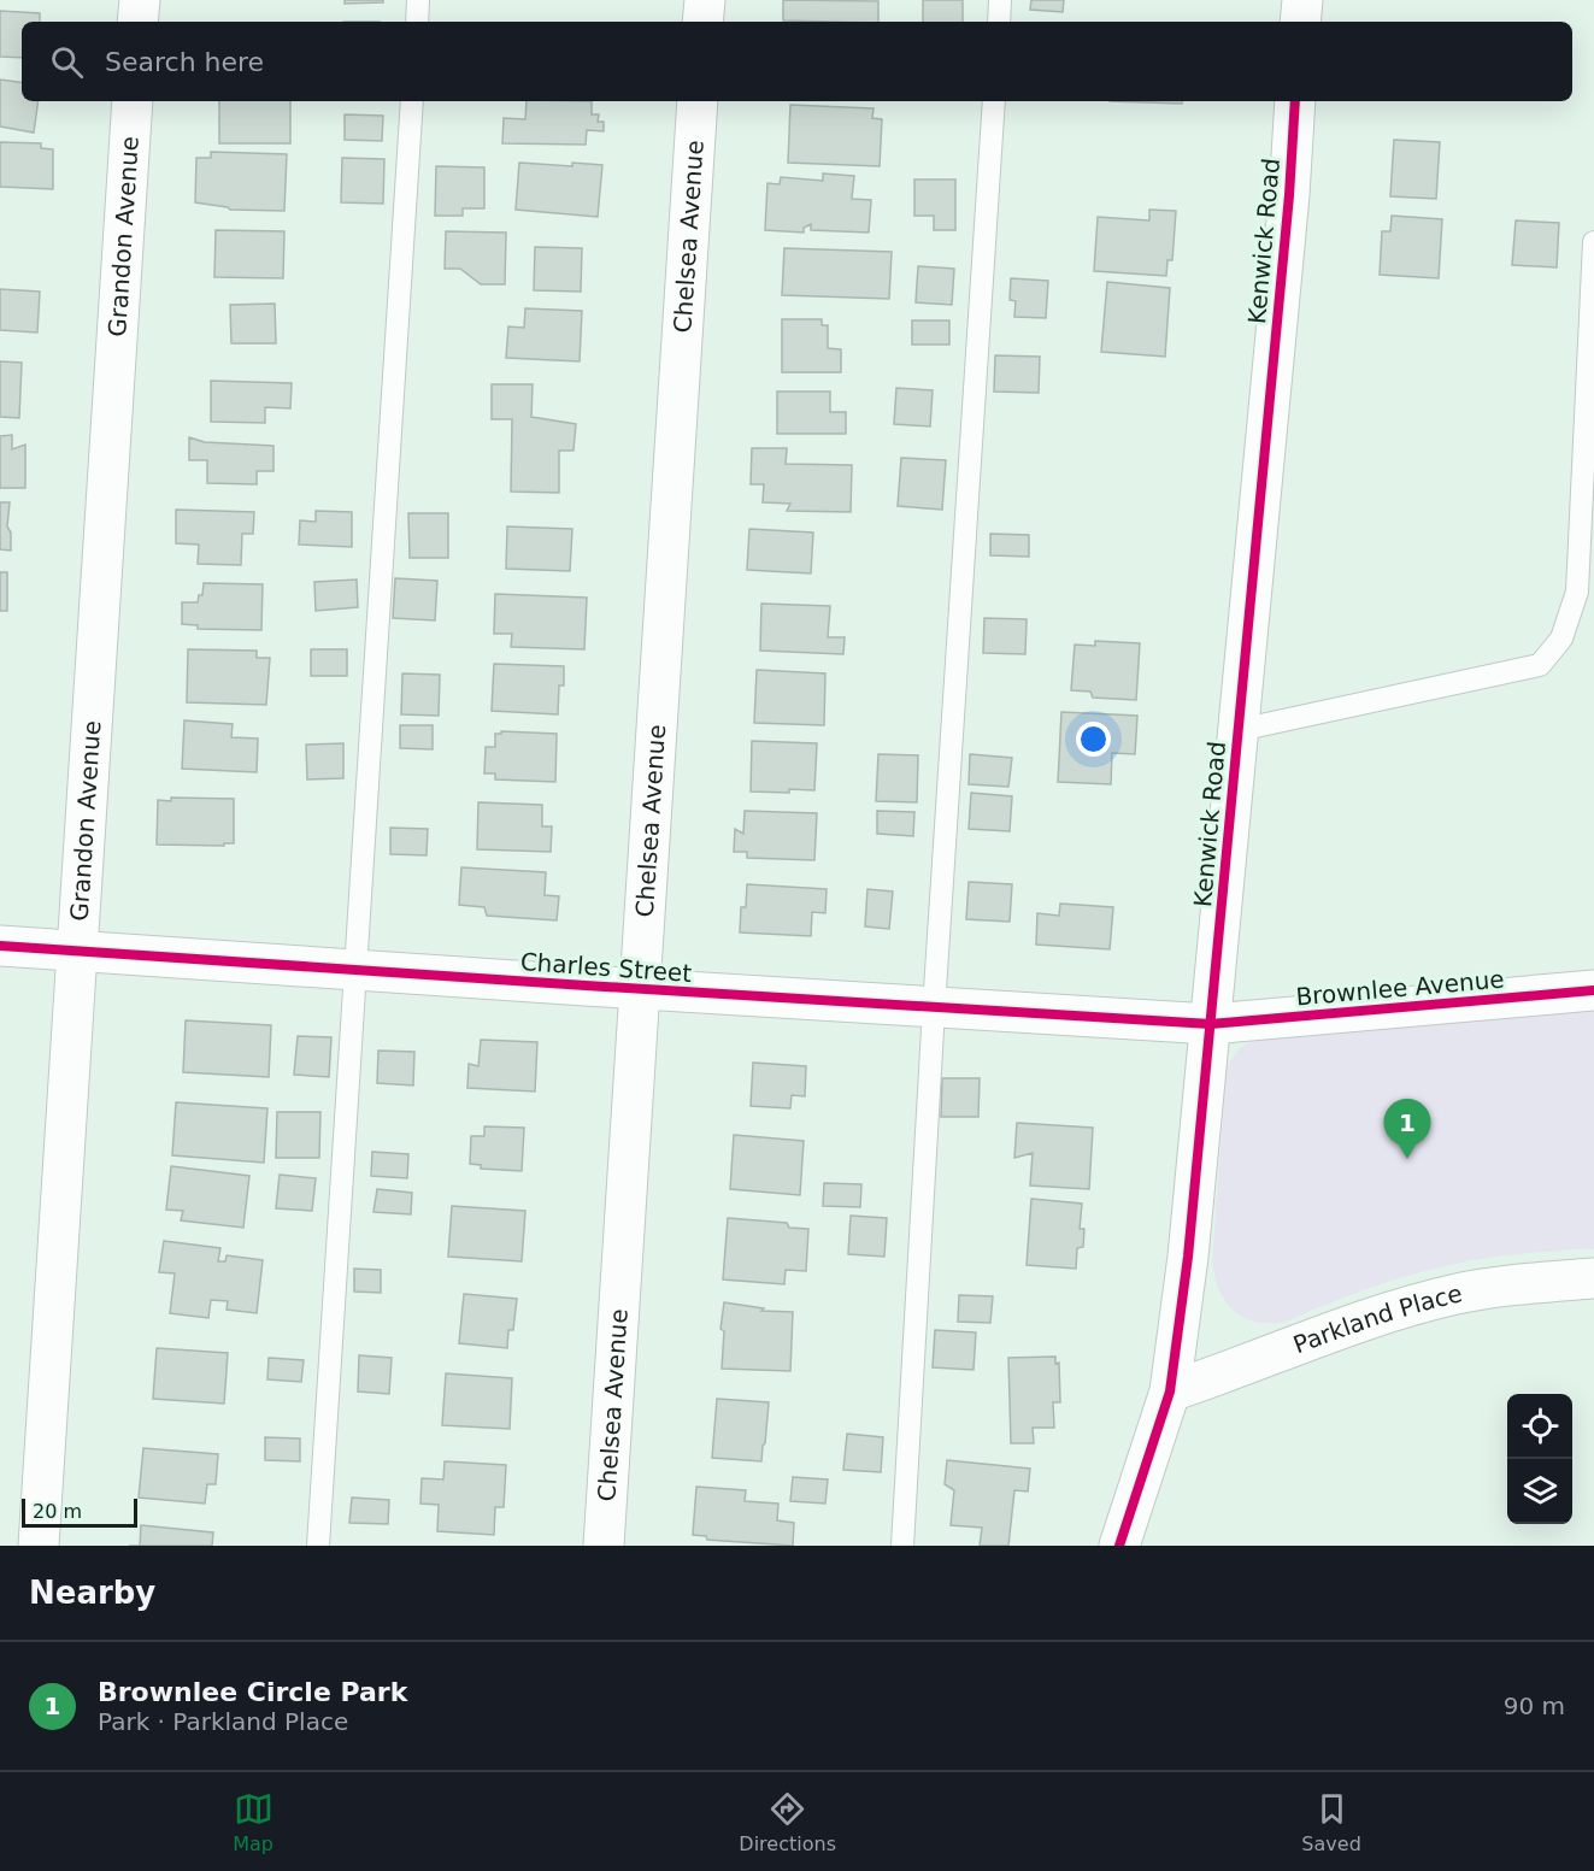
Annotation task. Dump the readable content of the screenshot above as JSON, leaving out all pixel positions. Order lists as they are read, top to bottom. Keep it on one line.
{"streets":{"street":["Grandon Avenue","Chelsea Avenue","Kenwick Road","Charles Street","Brownlee Avenue","Parkland Place"]},"crossings":[["Grandon Avenue","Charles Street"],["Chelsea Avenue","Charles Street"],["Kenwick Road","Charles Street"],["Kenwick Road","Brownlee Avenue"],["Kenwick Road","Parkland Place"],["Charles Street","Brownlee Avenue"]],"scale_bar":"20 m","page":{"search":"Search here","pins":"1","scale":"20 m","heading":"Nearby","list":[{"mark":"1","name":"Brownlee Circle Park","note":"Park · Parkland Place","value":"90 m"}],"nav":["Map","Directions","Saved"]}}
